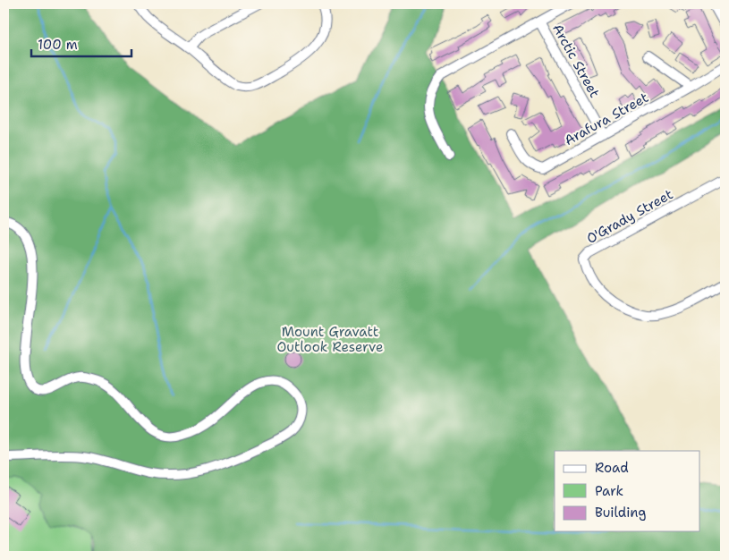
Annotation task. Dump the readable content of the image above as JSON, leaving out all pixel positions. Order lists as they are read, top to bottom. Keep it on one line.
{"streets":{"street":["Arctic Street","Arafura Street","O'Grady Street"]},"crossings":[["Arctic Street","Arafura Street"]],"parks":["Mount Gravatt Outlook Reserve"],"legend":["Road","Park","Building"],"scale_bar":"100 m"}
